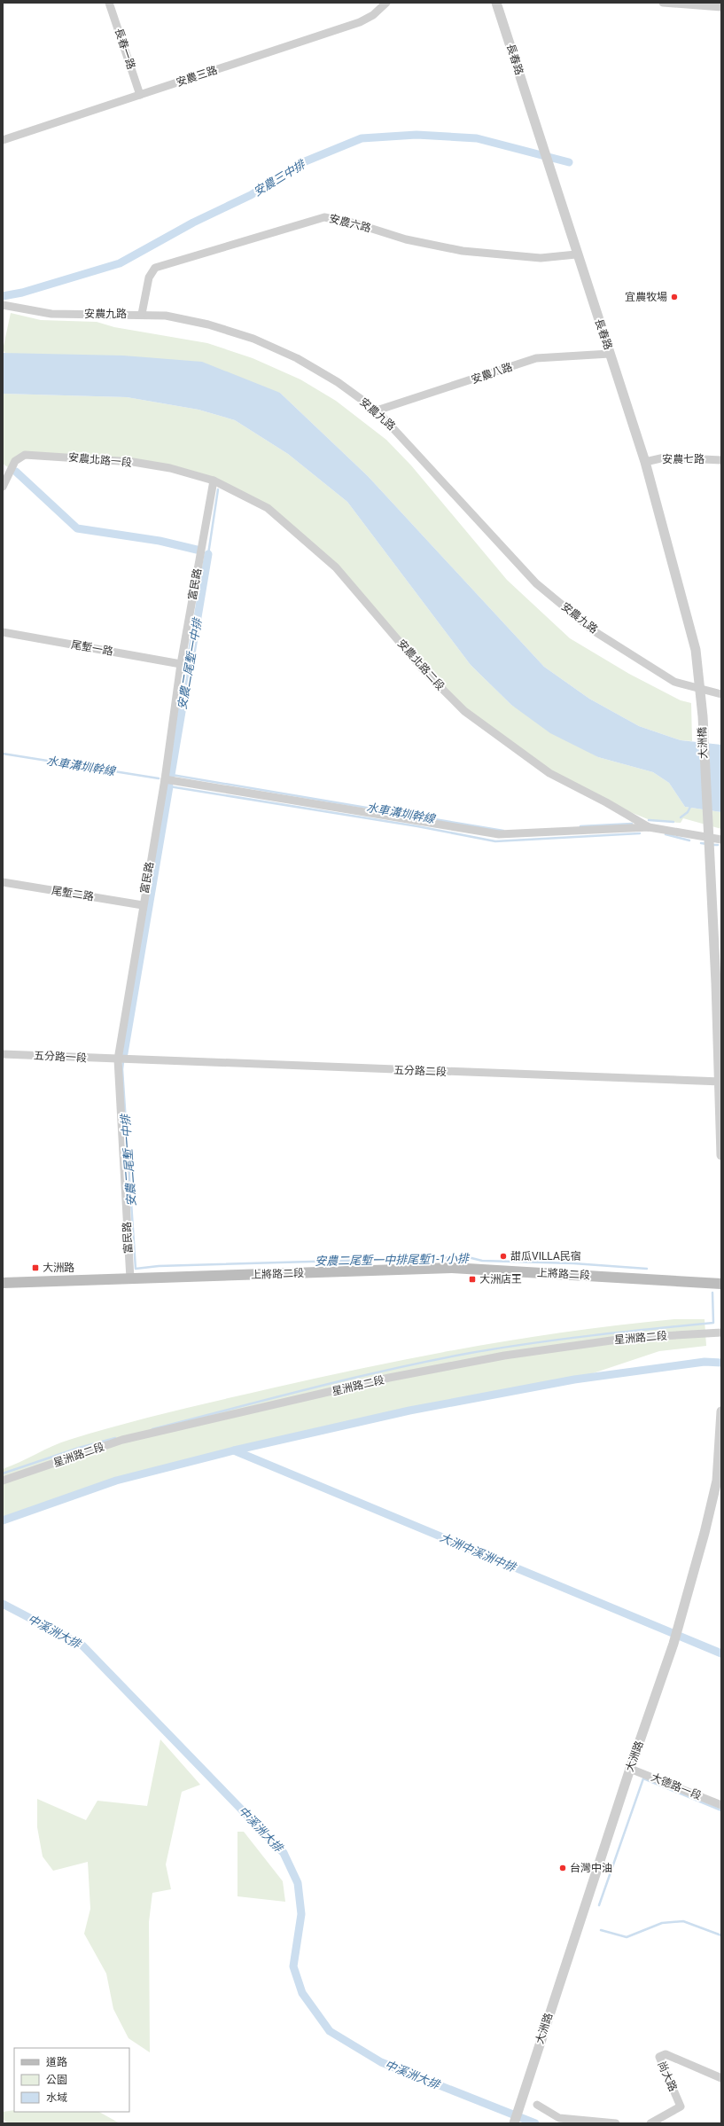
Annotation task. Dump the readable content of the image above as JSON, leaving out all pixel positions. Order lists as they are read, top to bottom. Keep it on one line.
{"streets":{"main road":["上將路二段"],"street":["長春一路","長春路","安農三路","安農六路","安農九路","安農八路","安農七路","安農北路一段","富民路","尾塹一路","安農北路二段","大洲橋","尾塹二路","五分路一段","五分路二段","星洲路二段","大洲路","大德路一段","尚大路"]},"crossings":[["長春一路","安農三路"],["長春路","安農六路"],["長春路","安農八路"],["長春路","安農七路"],["長春路","大洲橋"],["安農六路","安農九路"],["安農九路","安農八路"],["安農北路一段","富民路"],["安農北路一段","安農北路二段"],["富民路","尾塹一路"],["富民路","安農北路二段"],["富民路","尾塹二路"],["富民路","五分路一段"],["富民路","五分路二段"],["富民路","上將路二段"],["大洲橋","五分路二段"],["五分路一段","五分路二段"],["大洲路","大德路一段"]],"water":["安農三中排","安農二尾塹一中排","水車溝圳幹線","安農二尾塹一中排尾塹1-1小排","大洲中溪洲中排","中溪洲大排"],"places":{"other":["宜農牧場","甜瓜VILLA民宿","台灣中油"],"transit":["大洲路","大洲店王"]},"legend":["道路","公園","水域"]}
